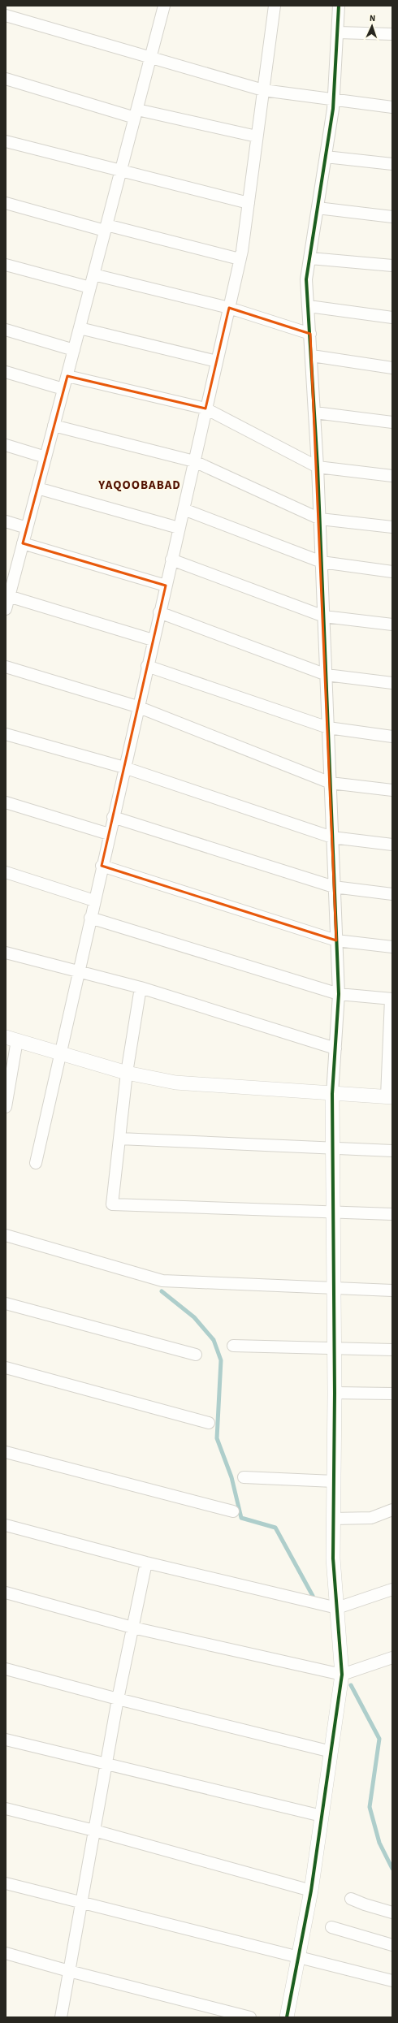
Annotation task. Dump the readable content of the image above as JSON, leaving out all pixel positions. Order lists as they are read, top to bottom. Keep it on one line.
{"districts":["YAQOOBABAD"],"north":"top"}
